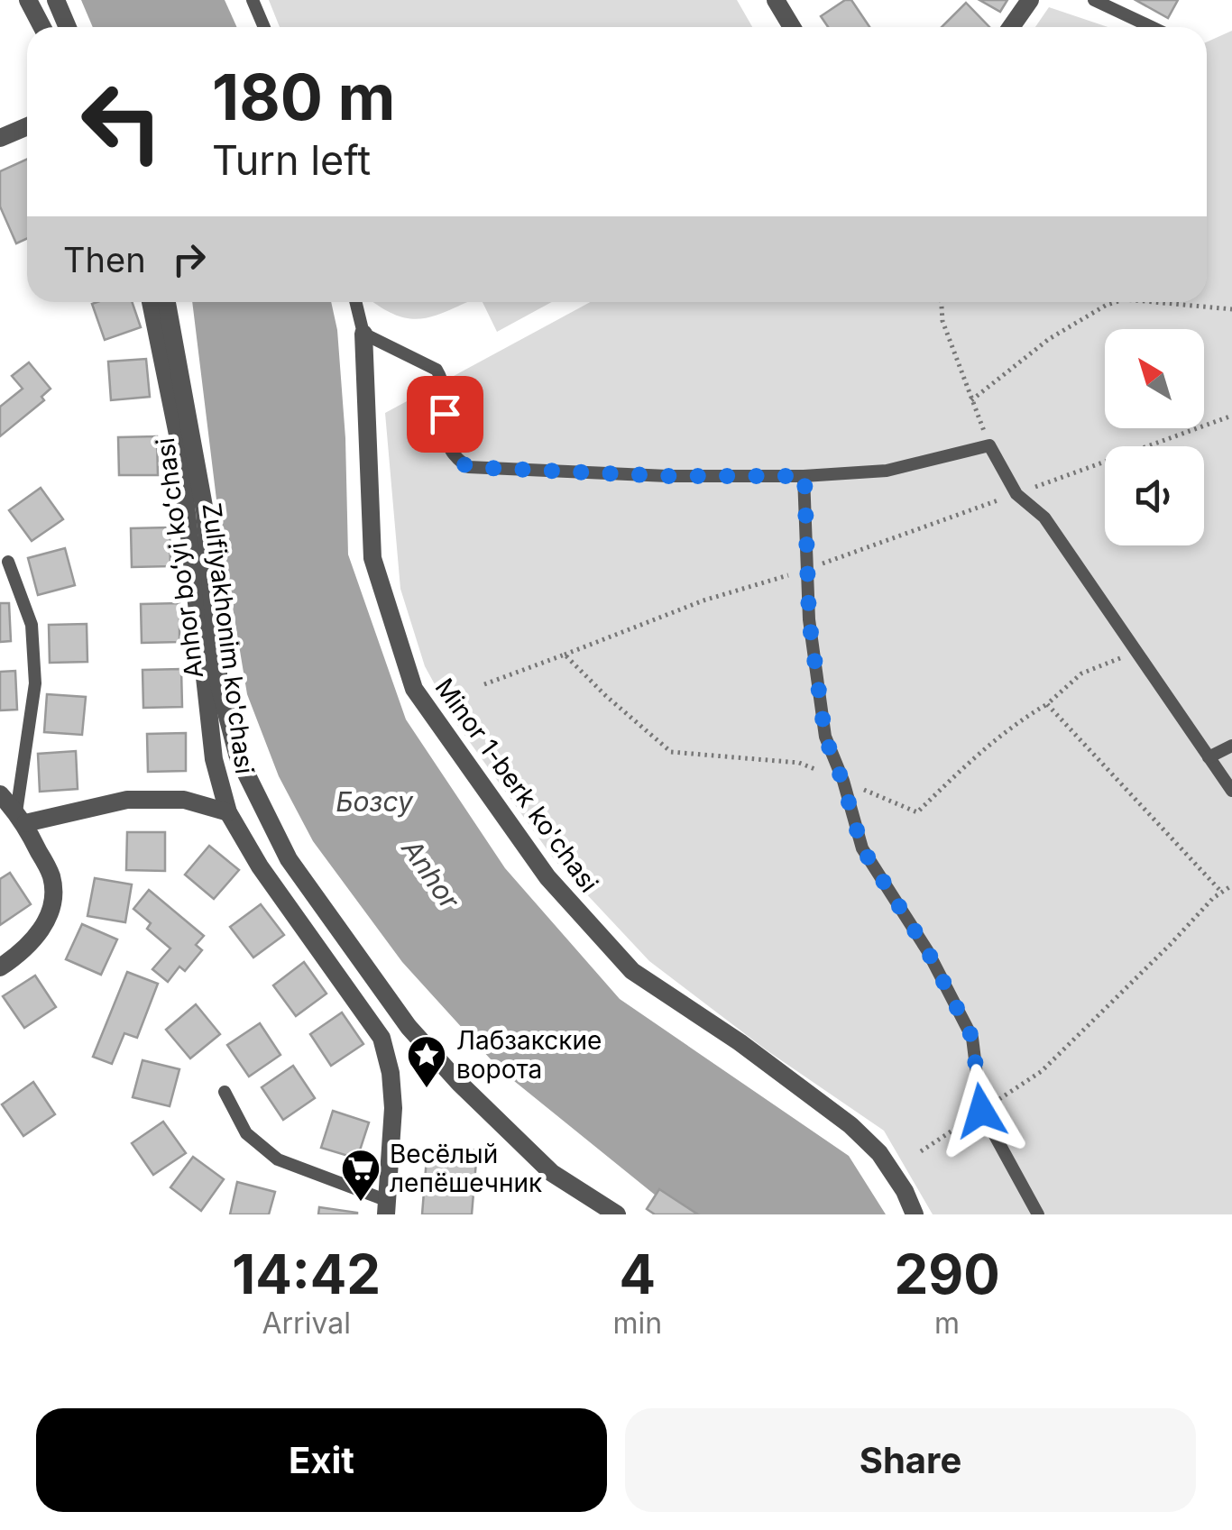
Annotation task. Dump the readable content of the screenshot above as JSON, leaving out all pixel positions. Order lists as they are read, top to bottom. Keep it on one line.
{"streets":{"street":["Anhor boʻyi koʻchasi","Zulfiyakhonim ko'chasi","Minor 1-berk ko'chasi"]},"water":["Бозсу","Anhor"],"places":{"place":["Лабзакские ворота"],"supermarket":["Весёлый лепёшечник"]},"north":"top left","page":{"turn":["180 m","Turn left"],"then":"Then","eta":["14:42","Arrival","4","min","290","m"],"buttons":["Exit","Share"]}}
